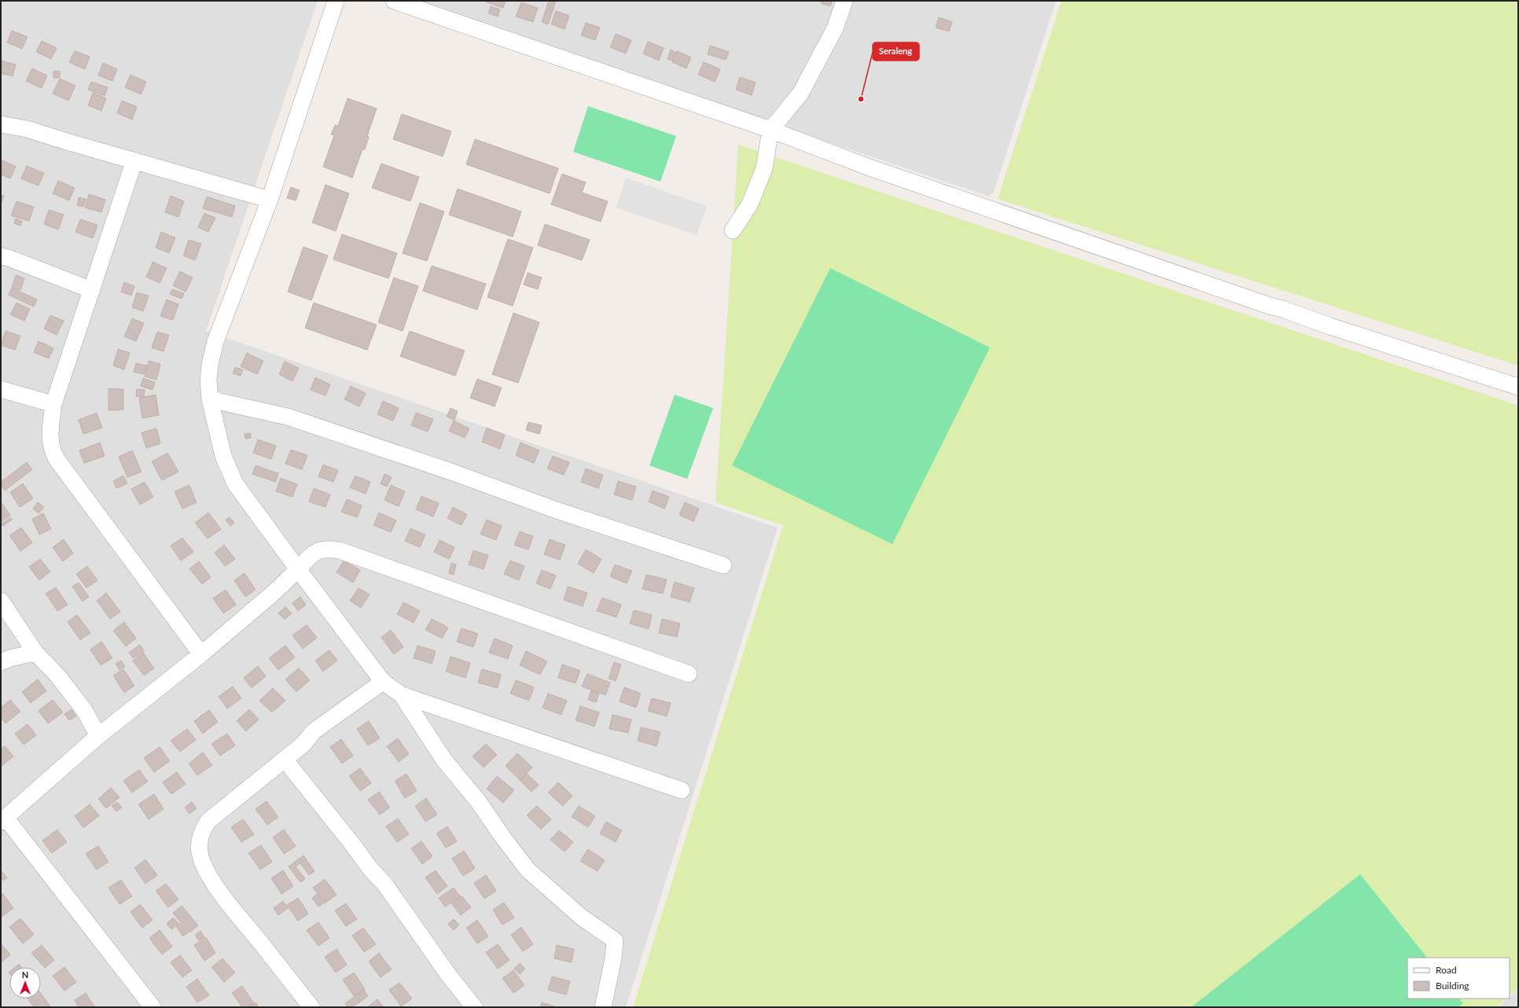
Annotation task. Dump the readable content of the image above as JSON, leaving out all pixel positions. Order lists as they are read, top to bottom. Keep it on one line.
{"places":["Seraleng"],"legend":["Road","Building"],"north":"top"}
